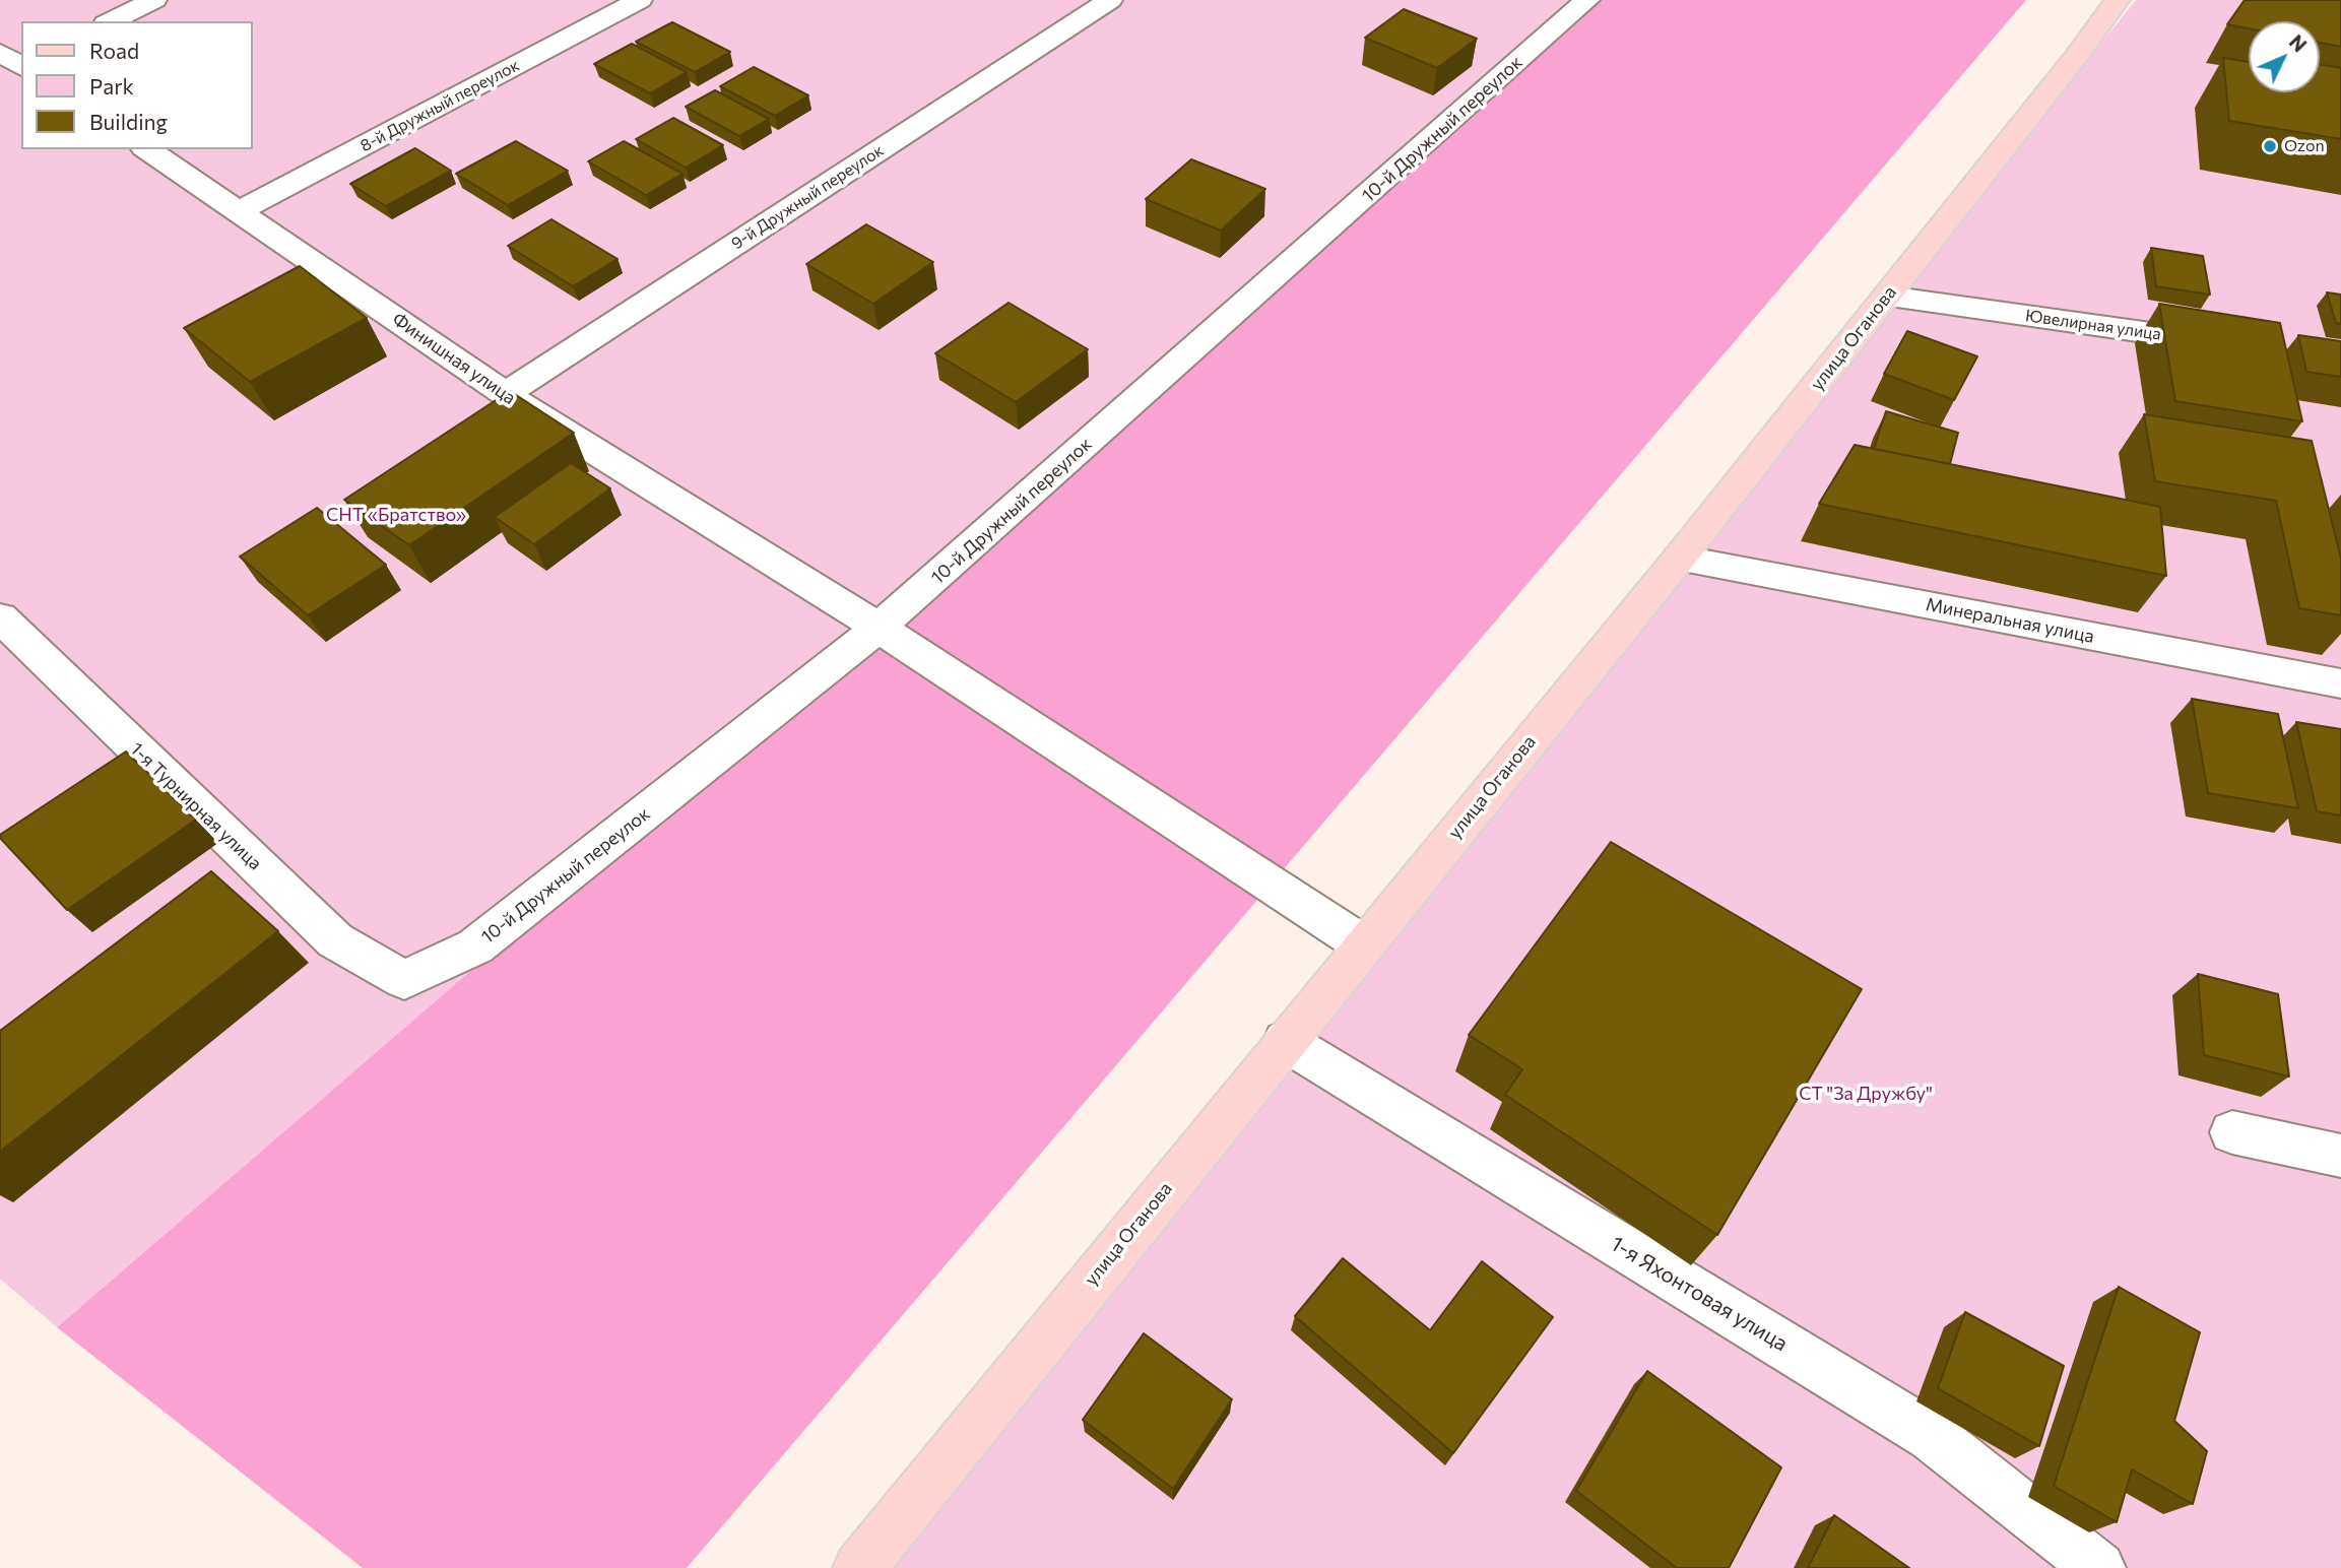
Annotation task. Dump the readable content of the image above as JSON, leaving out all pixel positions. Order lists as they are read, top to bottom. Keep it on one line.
{"streets":{"main road":["улица Оганова"],"street":["8-й Дружный переулок","10-й Дружный переулок","9-й Дружный переулок","Ювелирная улица","Финишная улица","Минеральная улица","1-я Турнирная улица","1-я Яхонтовая улица"]},"crossings":[["8-й Дружный переулок","Финишная улица"],["10-й Дружный переулок","Финишная улица"],["10-й Дружный переулок","1-я Турнирная улица"],["9-й Дружный переулок","Финишная улица"],["Ювелирная улица","улица Оганова"],["улица Оганова","Финишная улица"],["улица Оганова","Минеральная улица"],["улица Оганова","1-я Яхонтовая улица"]],"parks":["СНТ «Братство»","СТ \"За Дружбу\""],"places":["Ozon"],"legend":["Road","Park","Building"],"north":"top right"}
